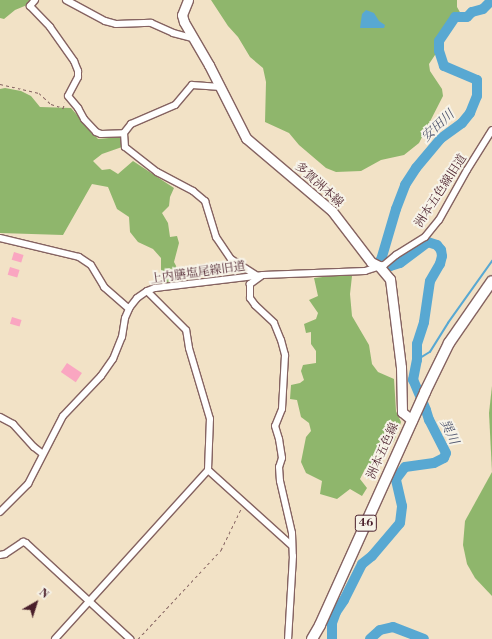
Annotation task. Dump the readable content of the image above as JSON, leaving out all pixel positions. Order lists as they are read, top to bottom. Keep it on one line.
{"streets":{"main road":["多賀洲本線","洲本五色線","46"],"street":["洲本五色線旧道","上内膳塩尾線旧道"]},"crossings":[["多賀洲本線","洲本五色線旧道"],["多賀洲本線","上内膳塩尾線旧道"],["多賀洲本線","洲本五色線"],["洲本五色線旧道","上内膳塩尾線旧道"]],"water":["安田川","巽川"],"north":"top right"}
